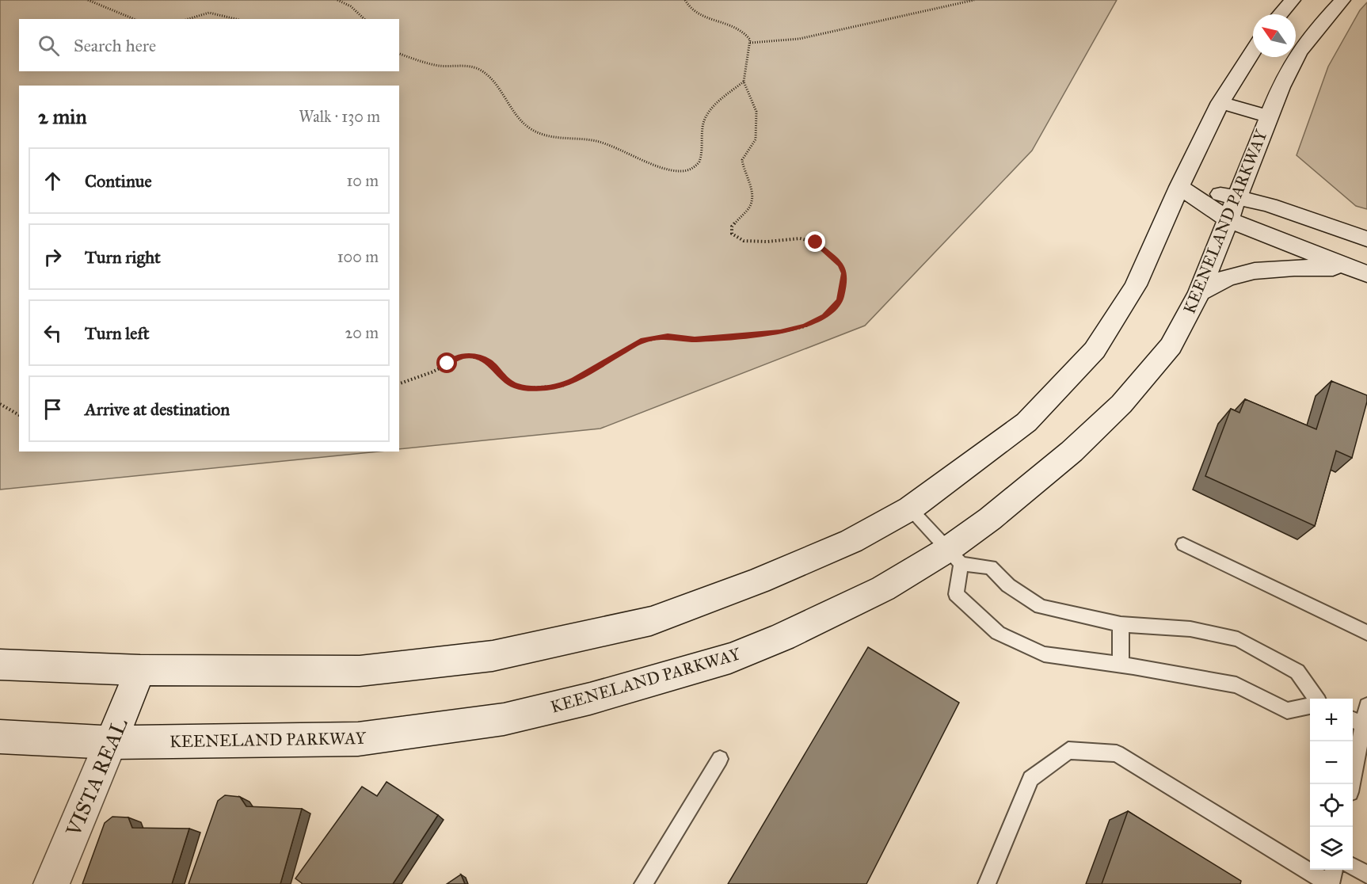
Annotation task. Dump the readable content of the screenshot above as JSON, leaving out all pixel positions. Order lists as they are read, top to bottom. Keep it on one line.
{"streets":{"street":["KEENELAND PARKWAY","VISTA REAL"]},"crossings":[["KEENELAND PARKWAY","VISTA REAL"]],"north":"top left","page":{"search":"Search here","heading":["2 min","Walk · 130 m"],"list":[["Continue","10 m"],["Turn right","100 m"],["Turn left","20 m"],"Arrive at destination"],"map_buttons":["+","−"]}}
